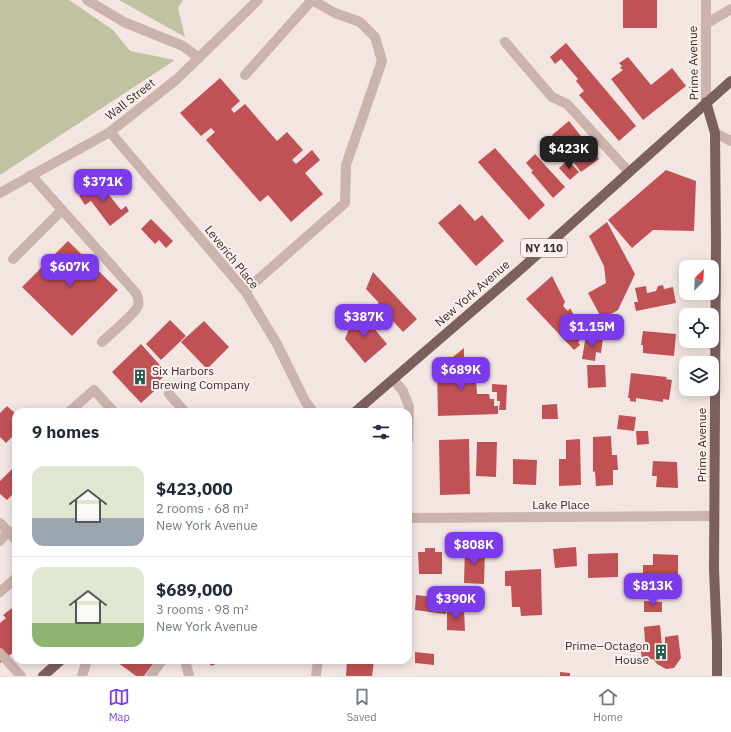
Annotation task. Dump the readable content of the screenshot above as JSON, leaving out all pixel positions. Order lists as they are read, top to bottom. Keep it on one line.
{"streets":{"main road":["Prime Avenue","NY 110","New York Avenue"],"street":["Wall Street","Leverich Place","Lake Place"]},"crossings":[["Prime Avenue","New York Avenue"],["Prime Avenue","Lake Place"],["Wall Street","Leverich Place"]],"places":{"building":["Six Harbors Brewing Company","Prime–Octagon House"]},"north":"top right","page":{"price":["$423K","$371K","$607K","$387K","$1.15M","$689K","$808K","$813K","$390K"],"heading":"9 homes","list":[{"name":"$423,000","note":"2 rooms · 68 m² · New York Avenue"},{"name":"$689,000","note":"3 rooms · 98 m² · New York Avenue"}],"tabs":["Map","Saved","Home"]}}
